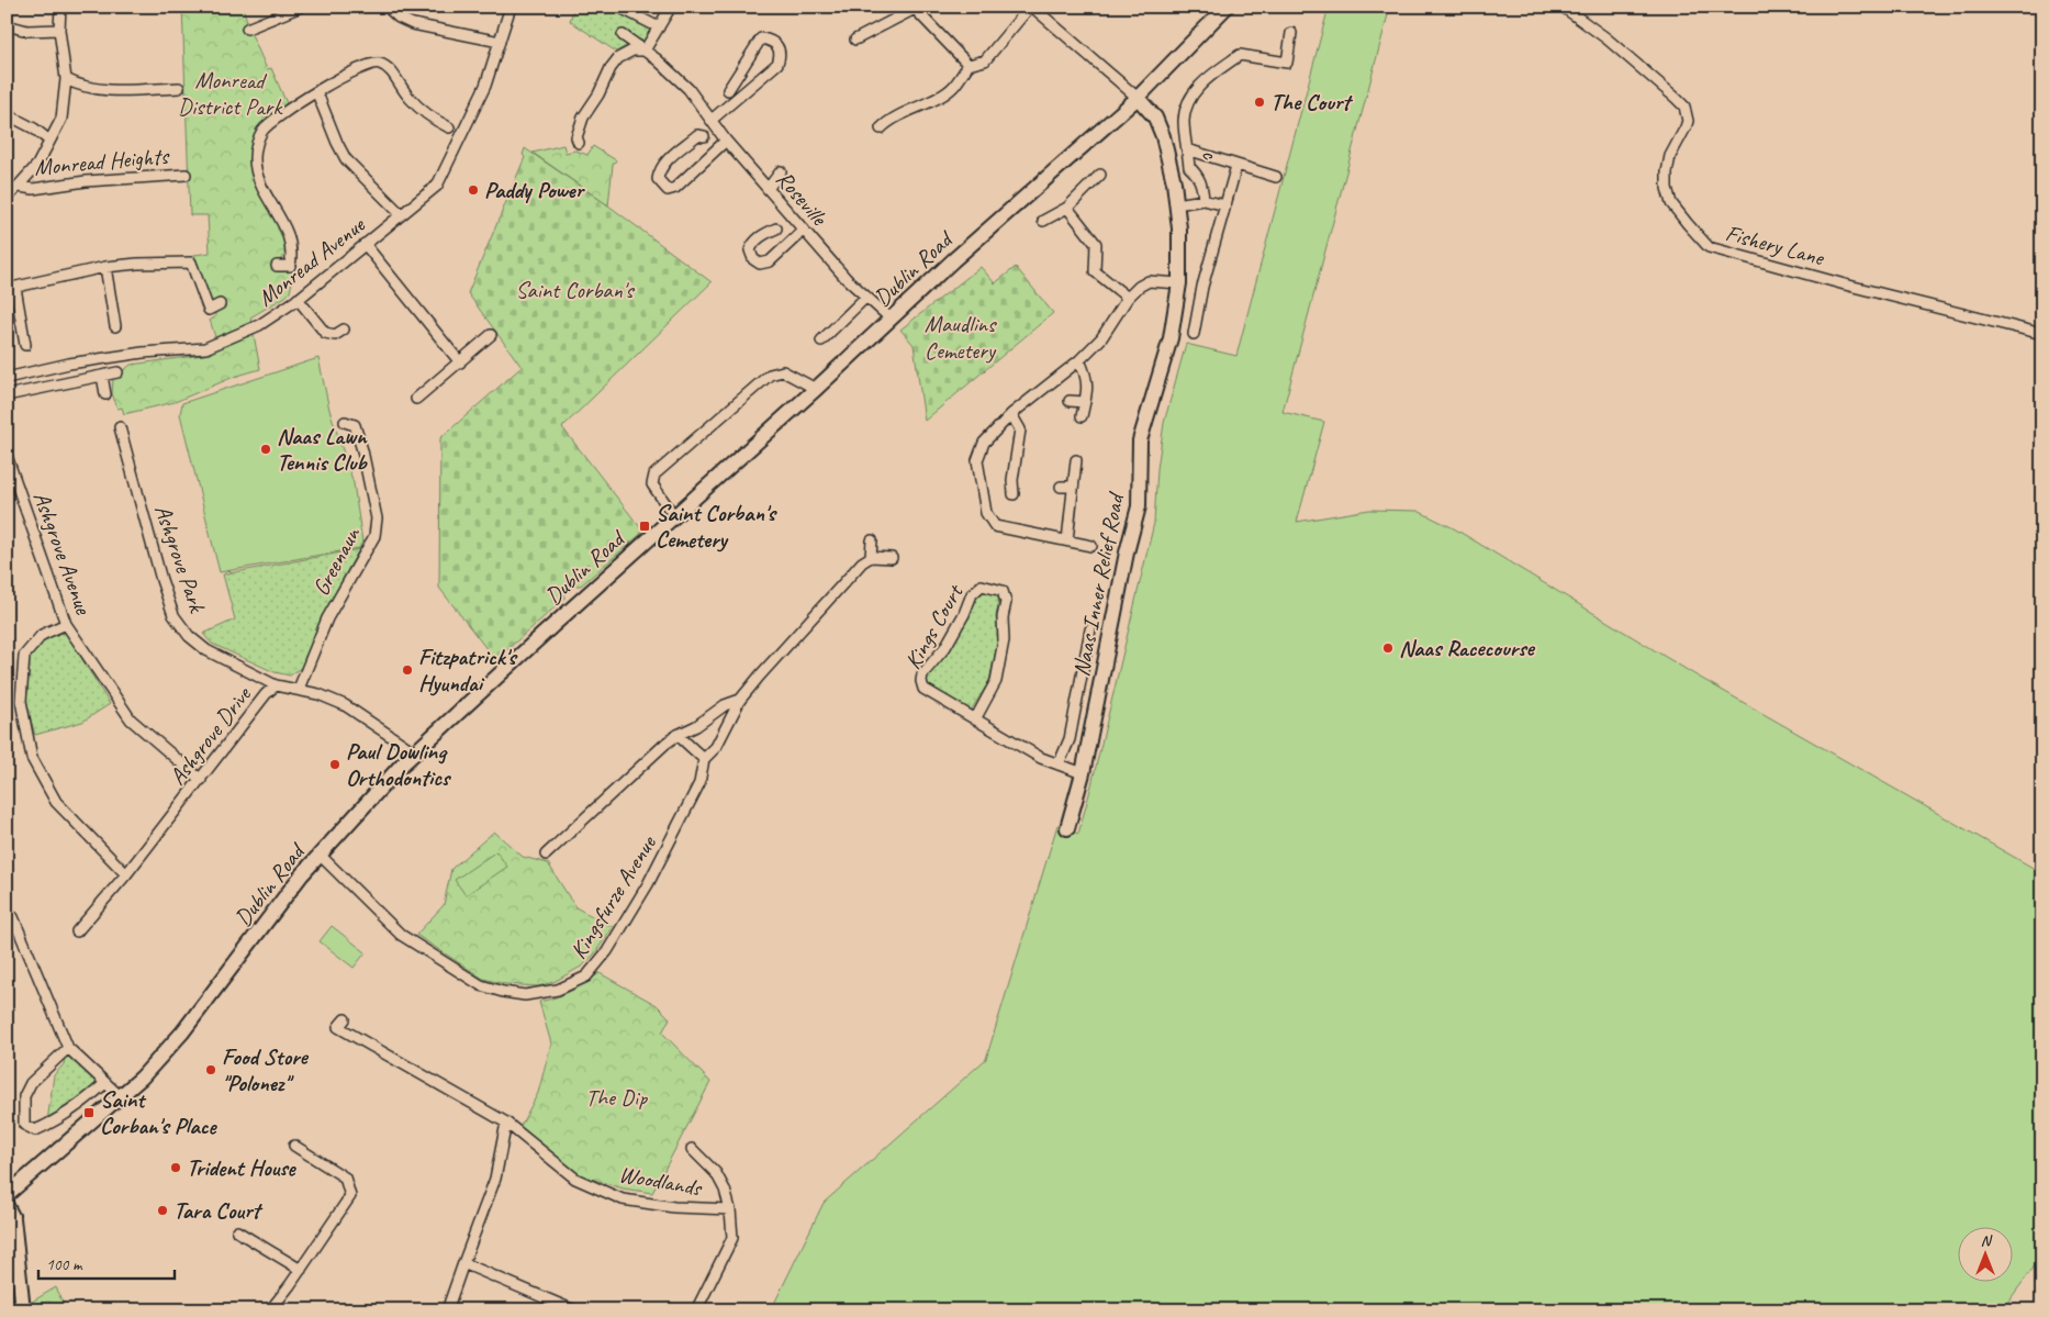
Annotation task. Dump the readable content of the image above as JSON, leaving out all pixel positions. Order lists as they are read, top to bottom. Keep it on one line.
{"streets":{"main road":["Dublin Road","Naas Inner Relief Road"],"street":["c","Monread Heights","Roseville","Fishery Lane","Monread Avenue","Ashgrove Avenue","Ashgrove Park","Greenaun","Kings Court","Ashgrove Drive","Kingsfurze Avenue","Woodlands"]},"crossings":[["Roseville","Dublin Road"],["Dublin Road","Naas Inner Relief Road"],["Dublin Road","Ashgrove Drive"],["Dublin Road","Kingsfurze Avenue"],["Ashgrove Avenue","Ashgrove Drive"],["Ashgrove Park","Ashgrove Drive"],["Greenaun","Ashgrove Drive"],["Naas Inner Relief Road","Kings Court"]],"parks":["Monread District Park","Saint Corban's","Maudlins Cemetery","The Dip"],"places":{"other":["The Court","Paddy Power","Naas Lawn Tennis Club","Naas Racecourse","Fitzpatrick's Hyundai","Paul Dowling Orthodontics","Food Store \"Polonez\"","Trident House","Tara Court"],"transit":["Saint Corban's Cemetery","Saint Corban's Place"]},"scale_bar":"100 m","north":"top"}
